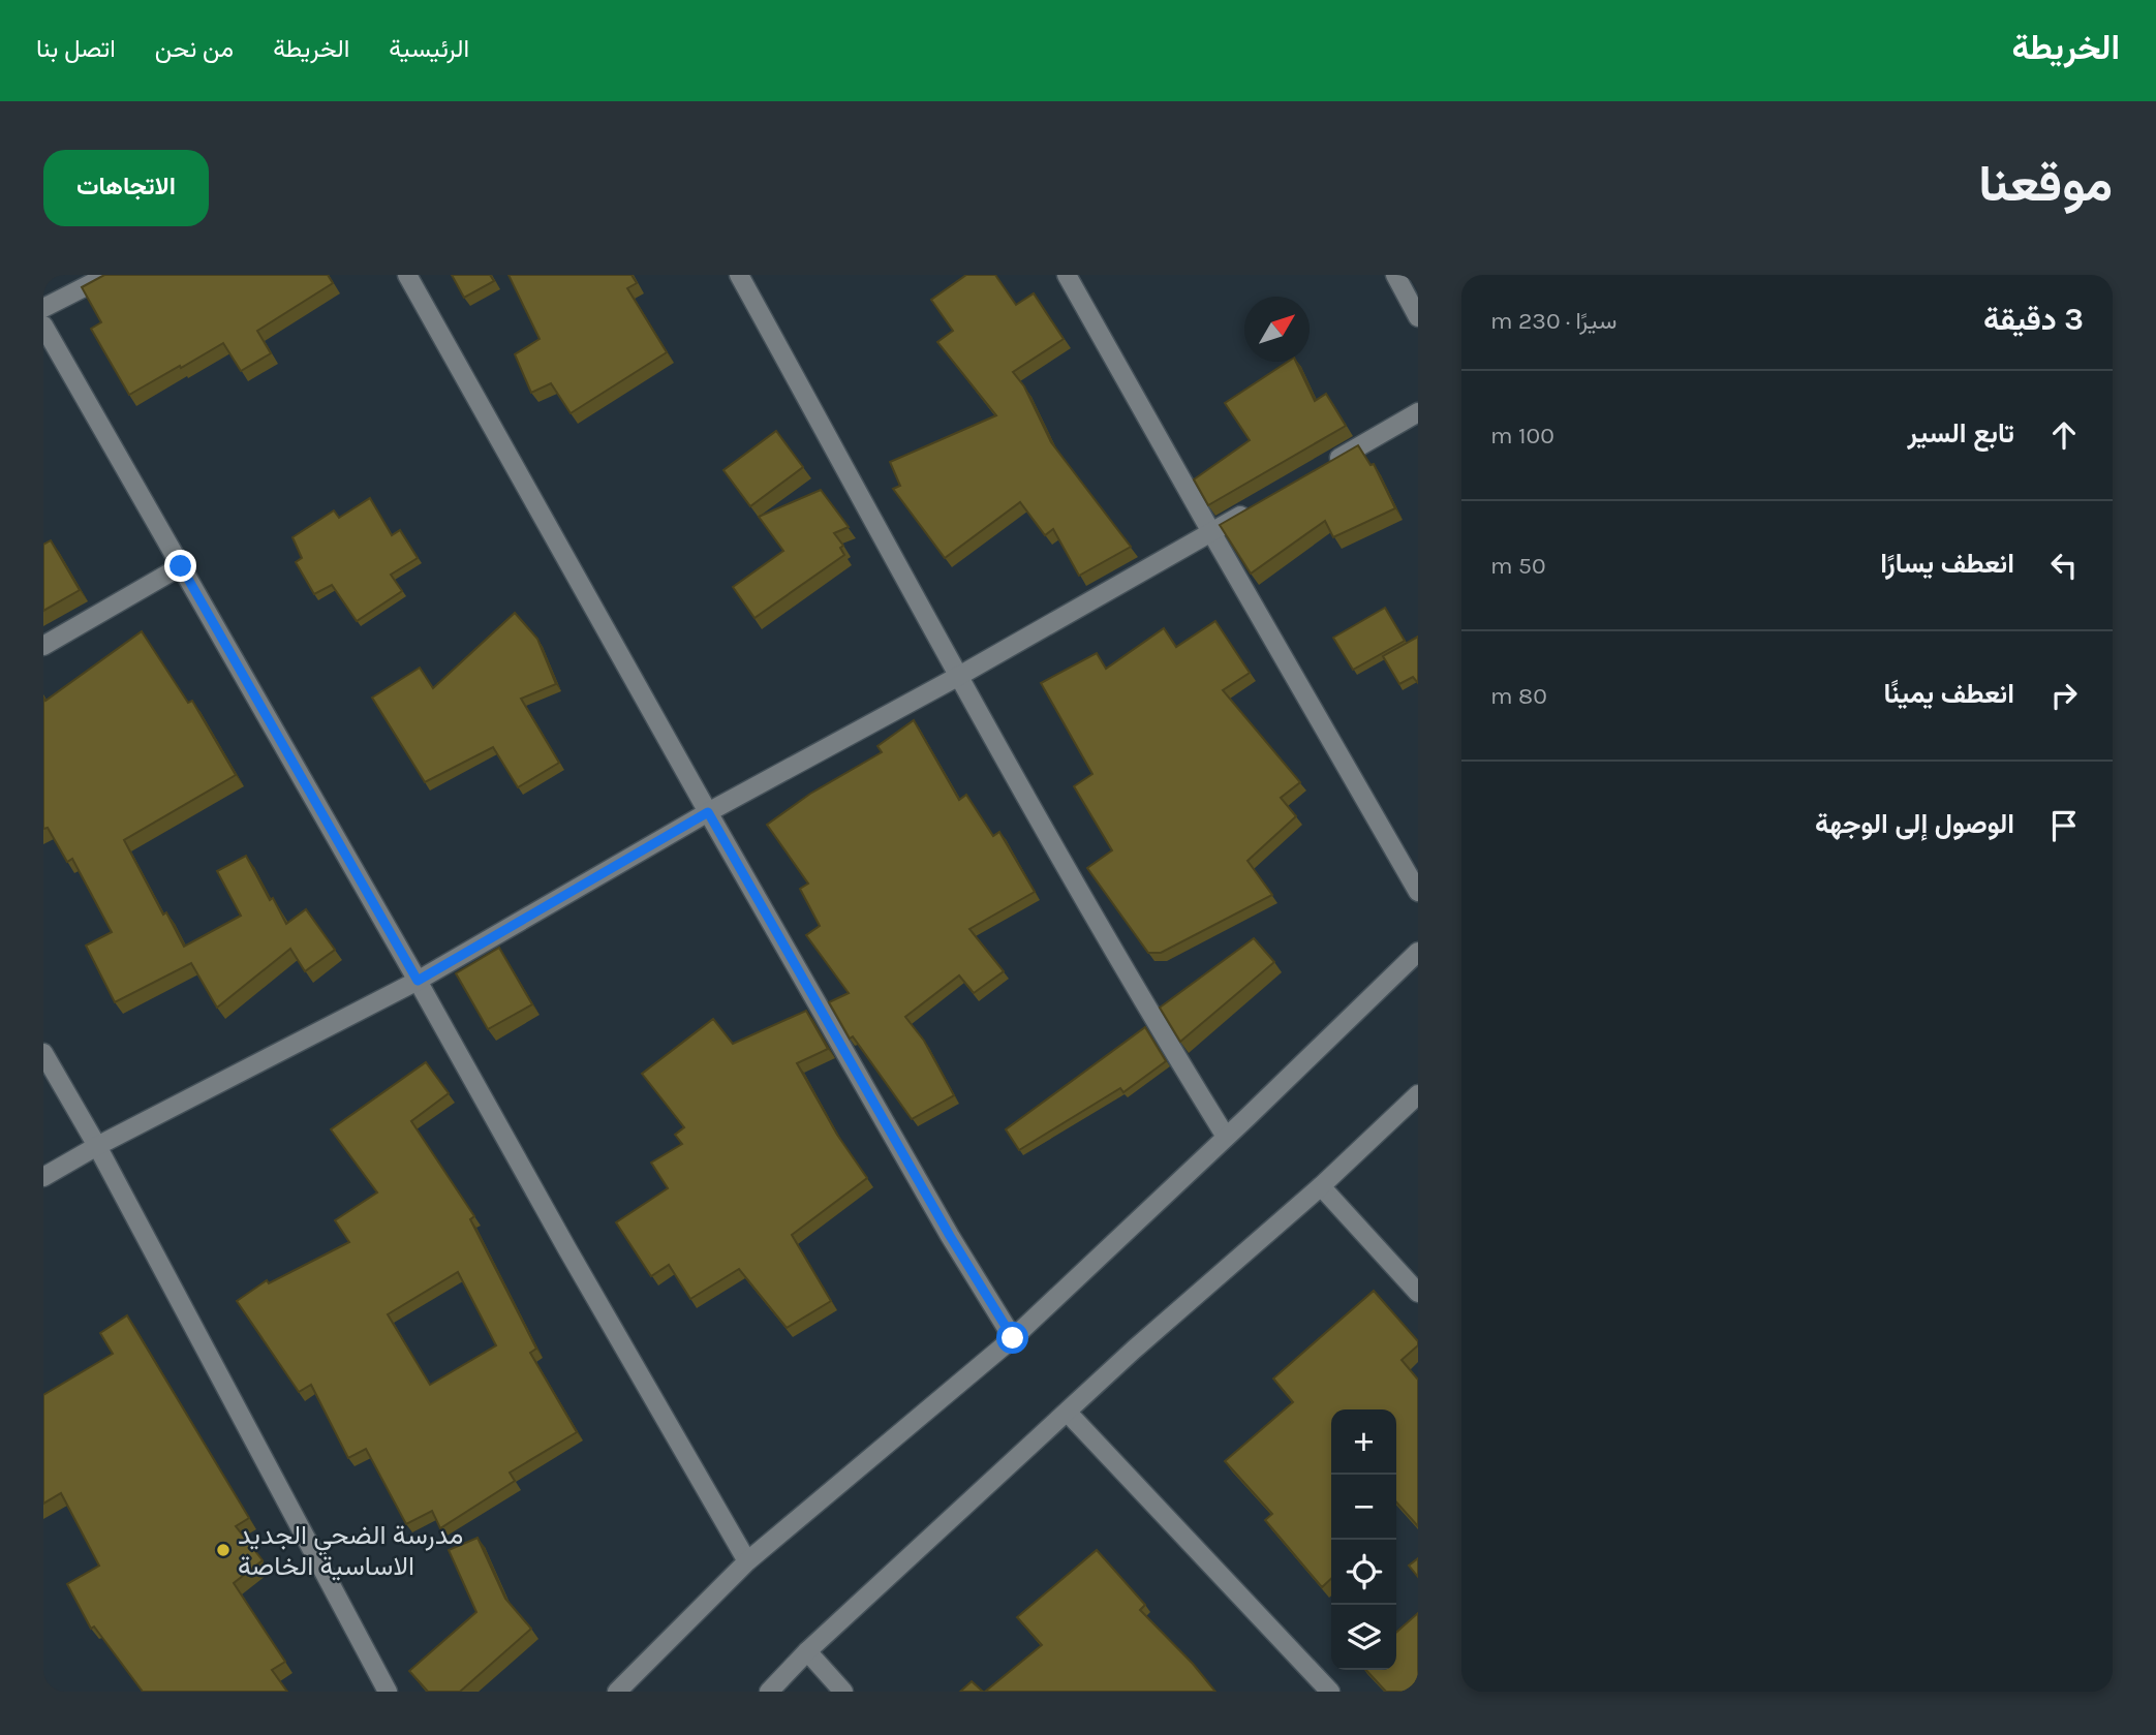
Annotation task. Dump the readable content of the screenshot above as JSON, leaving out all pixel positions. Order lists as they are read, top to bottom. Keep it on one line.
{"places":["مدرسة الضحي الجديد الاساسية الخاصة"],"north":"top right","page":{"header":"الخريطة","nav":["الرئيسية","الخريطة","من نحن","اتصل بنا"],"title":"موقعنا","buttons":"الاتجاهات","heading":["3 دقيقة","سيرًا · 230 m"],"list":[["تابع السير","100 m"],["انعطف يسارًا","50 m"],["انعطف يمينًا","80 m"],"الوصول إلى الوجهة"],"map_buttons":["+","−"]}}
